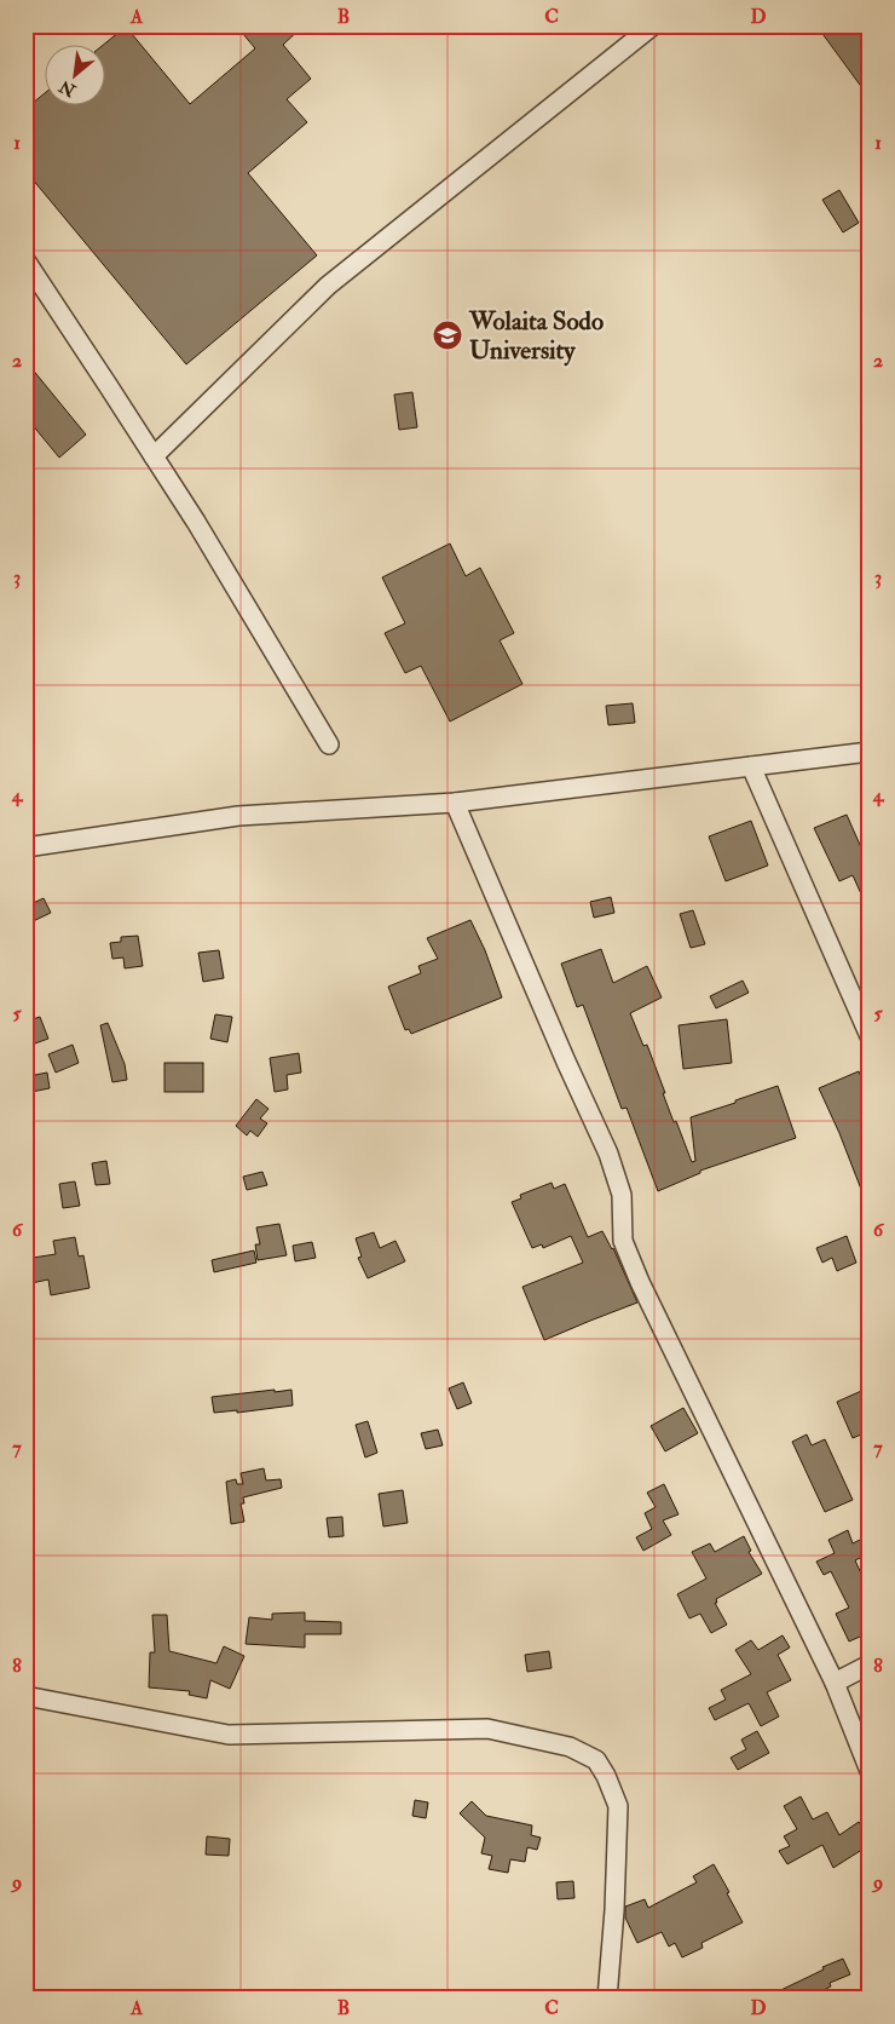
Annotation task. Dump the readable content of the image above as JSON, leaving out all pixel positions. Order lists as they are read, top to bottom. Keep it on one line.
{"places":{"school or university":["Wolaita Sodo University"]},"north":"bottom left","grid":{"columns":["A","B","C","D"],"rows":["1","2","3","4","5","6","7","8","9"]}}
